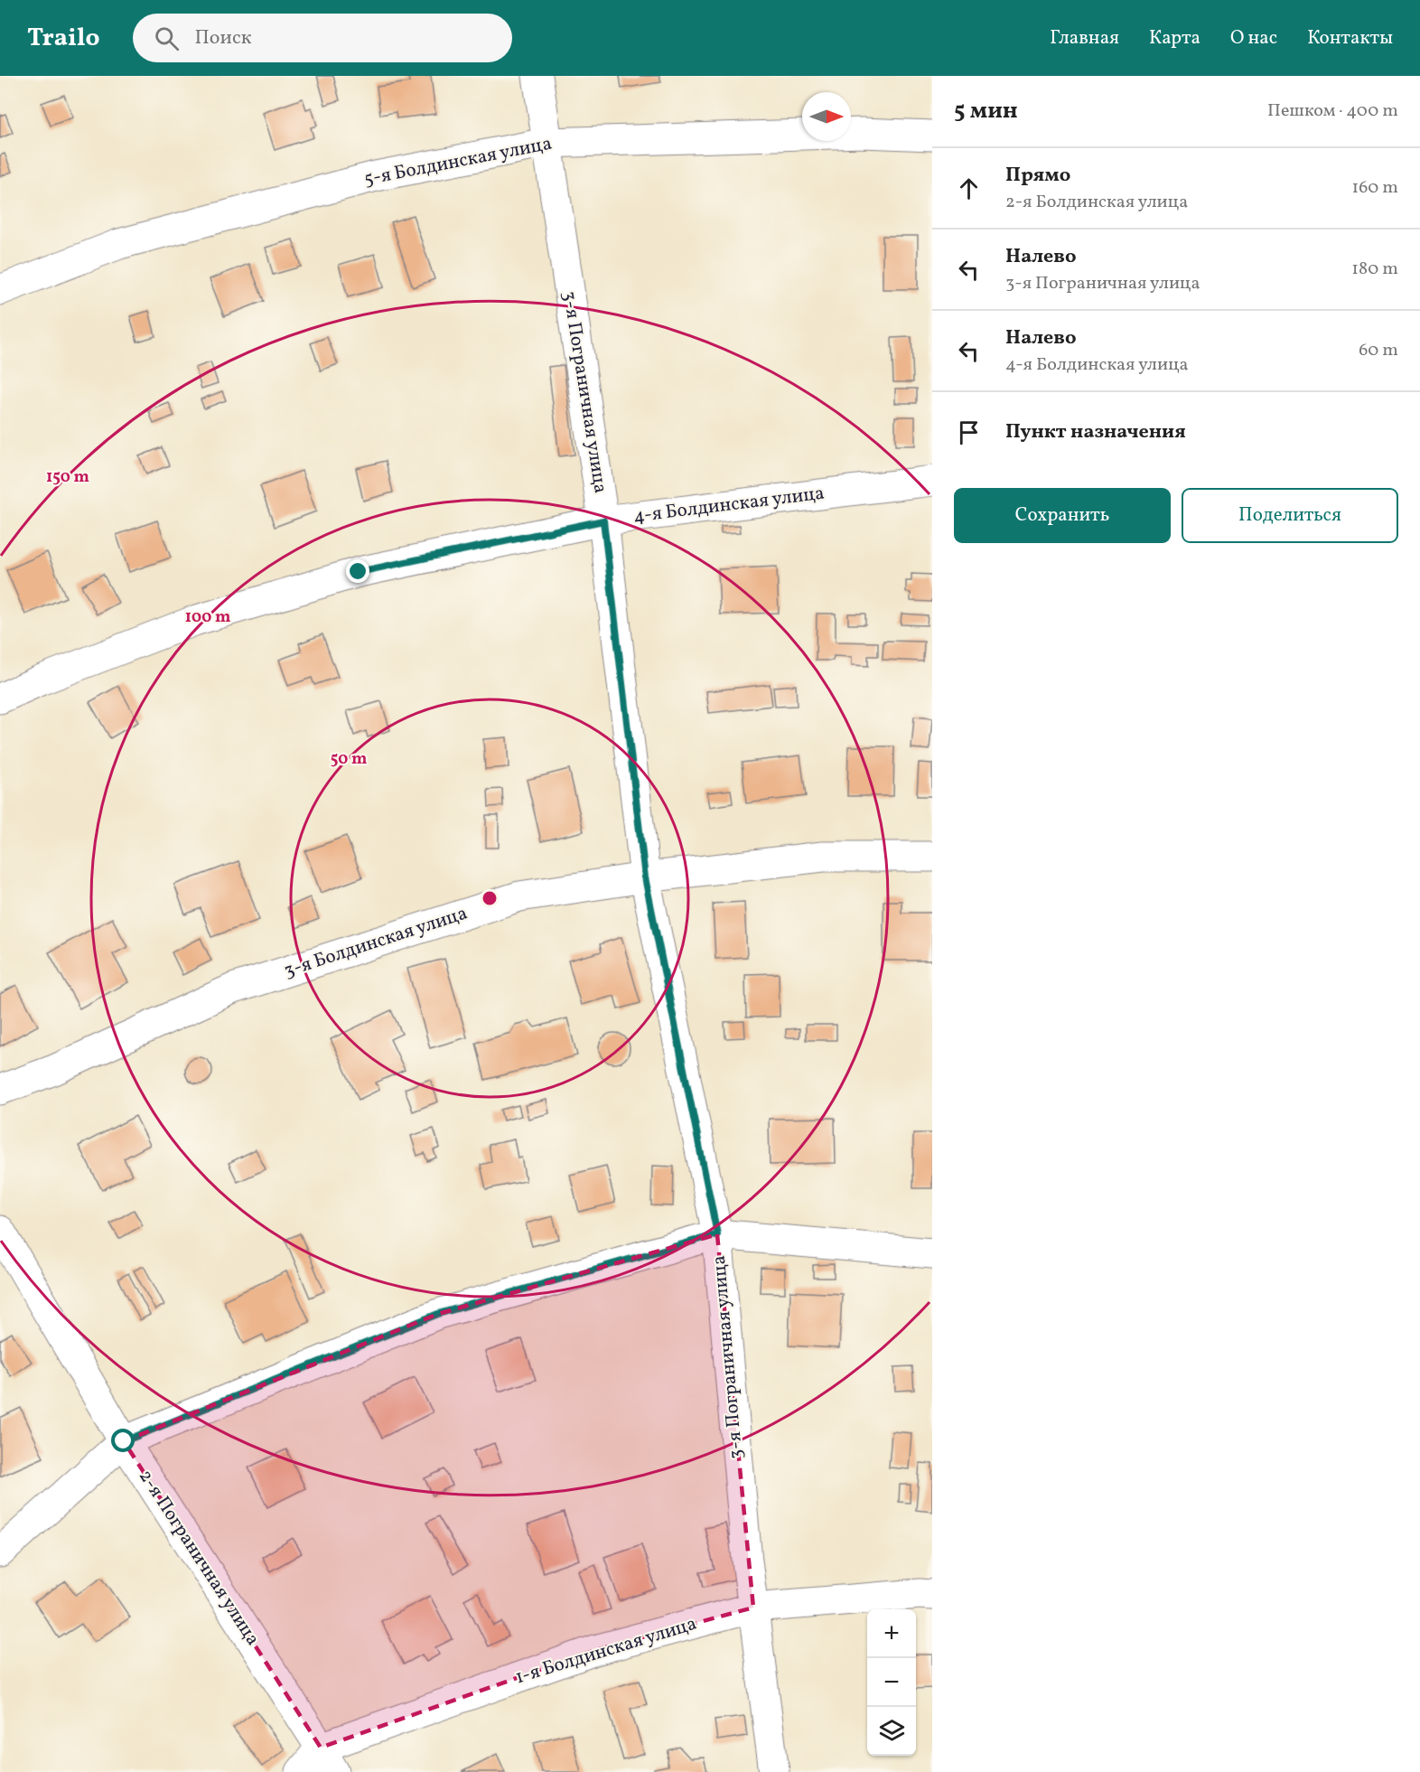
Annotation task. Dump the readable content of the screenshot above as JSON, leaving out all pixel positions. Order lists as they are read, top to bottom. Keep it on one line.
{"streets":{"street":["5-я Болдинская улица","3-я Пограничная улица","4-я Болдинская улица","3-я Болдинская улица","2-я Пограничная улица","1-я Болдинская улица"]},"crossings":[["5-я Болдинская улица","3-я Пограничная улица"],["3-я Пограничная улица","4-я Болдинская улица"],["3-я Пограничная улица","3-я Болдинская улица"],["3-я Пограничная улица","1-я Болдинская улица"],["2-я Пограничная улица","1-я Болдинская улица"]],"north":"right","page":{"header":"Trailo","search":"Поиск","nav":["Главная","Карта","О нас","Контакты"],"heading":["5 мин","Пешком · 400 m"],"list":[["Прямо","2-я Болдинская улица","160 m"],["Налево","3-я Пограничная улица","180 m"],["Налево","4-я Болдинская улица","60 m"],"Пункт назначения"],"buttons":["Сохранить","Поделиться"],"map_buttons":["+","−"]},"rings":["150 m","100 m","50 m"]}
